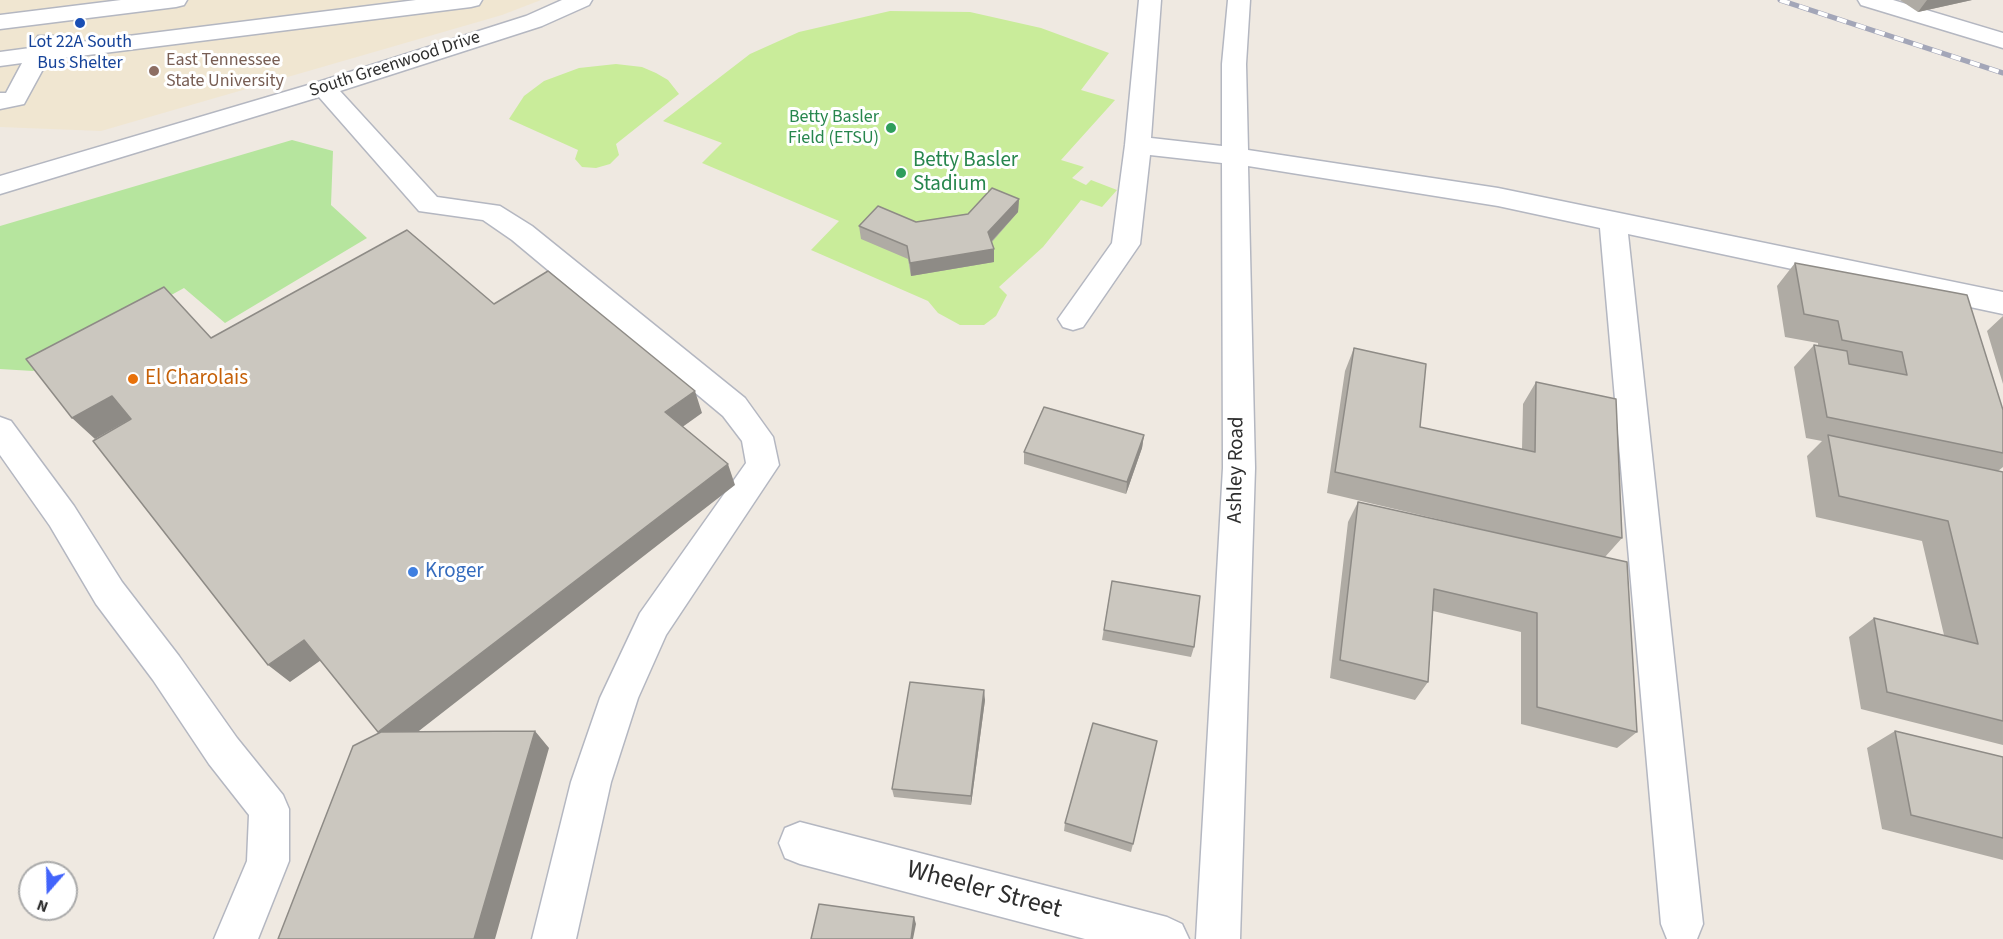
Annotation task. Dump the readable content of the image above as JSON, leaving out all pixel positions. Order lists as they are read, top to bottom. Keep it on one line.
{"streets":{"street":["South Greenwood Drive","Ashley Road","Wheeler Street"]},"places":["Lot 22A South Bus Shelter","East Tennessee State University","Betty Basler Field (ETSU)","Betty Basler Stadium","El Charolais","Kroger"],"north":"bottom"}
